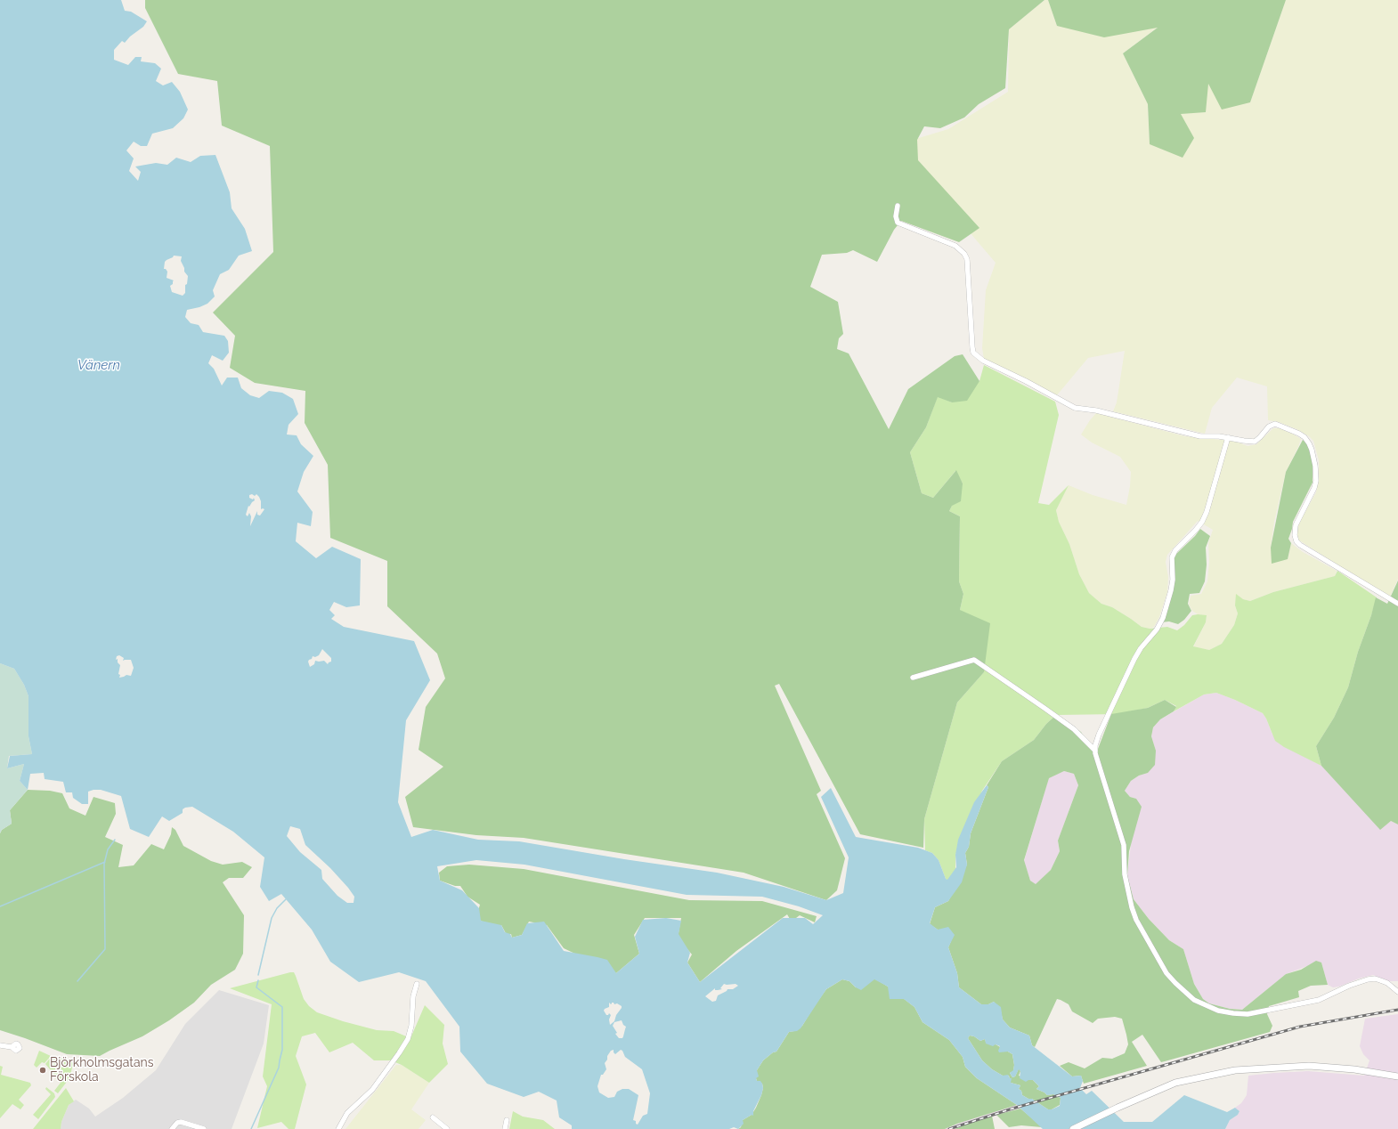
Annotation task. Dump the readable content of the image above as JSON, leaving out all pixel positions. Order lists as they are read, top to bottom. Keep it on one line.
{"water":["Vänern"],"places":["Björkholmsgatans Förskola"]}
